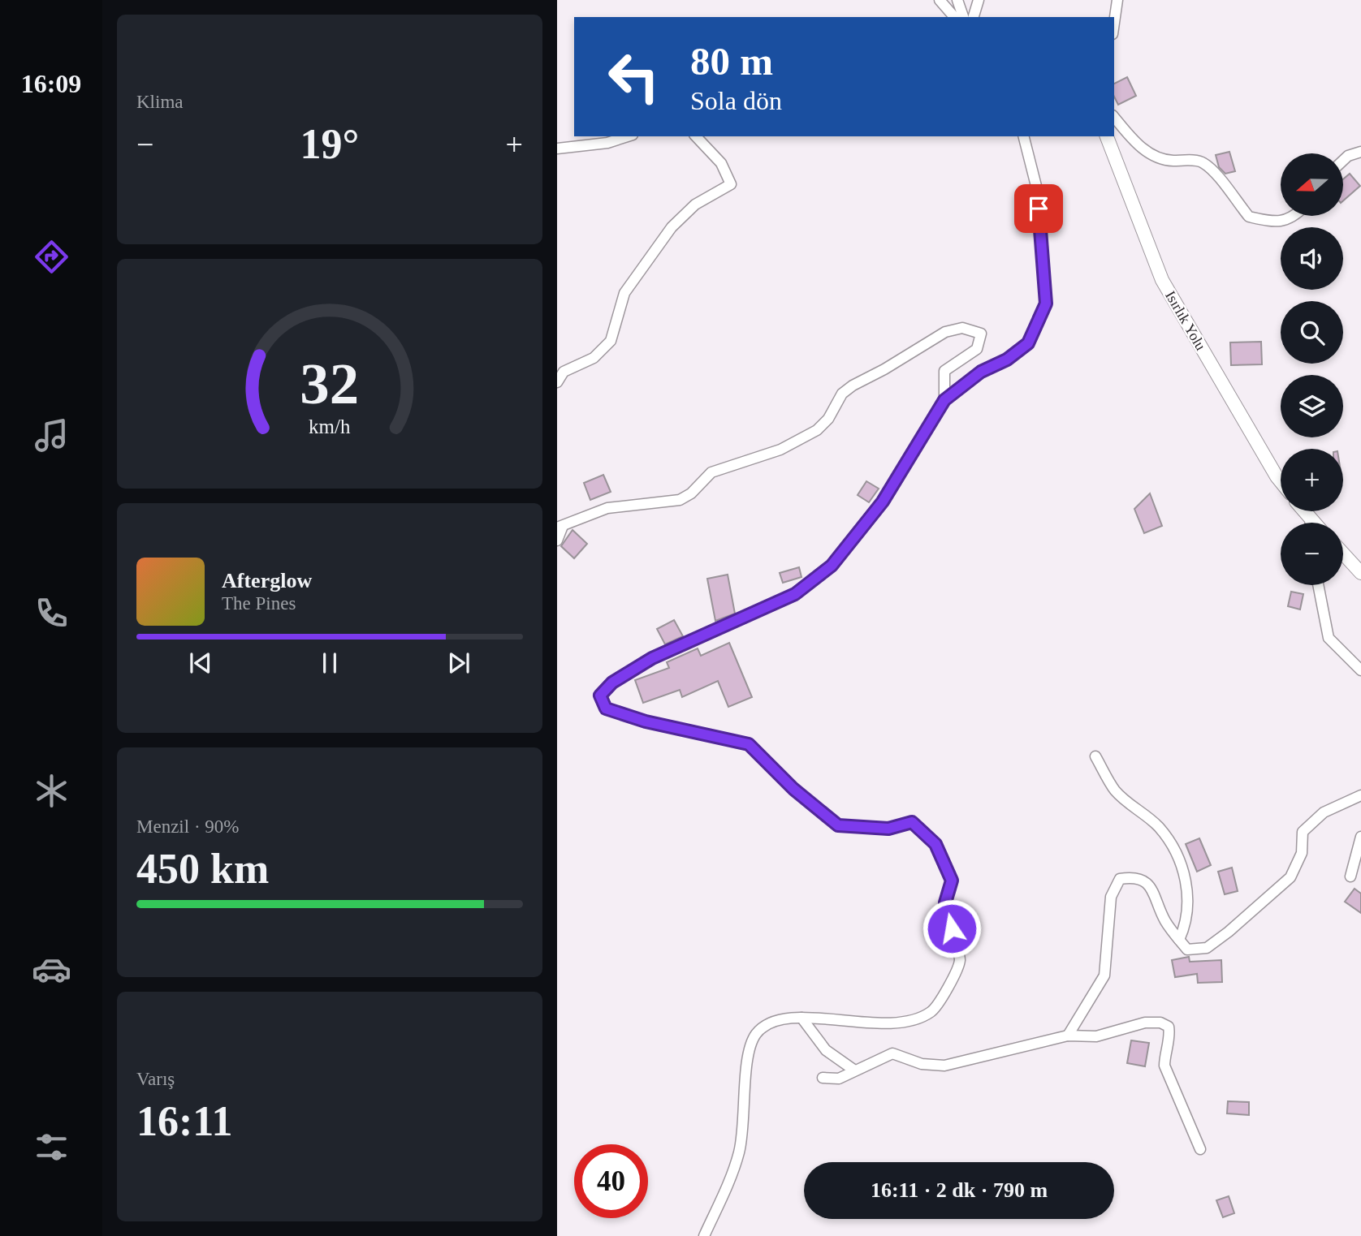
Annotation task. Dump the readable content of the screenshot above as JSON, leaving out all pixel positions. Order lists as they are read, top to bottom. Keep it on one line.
{"streets":{"main road":["Isırlık Yolu"]},"north":"left","page":{"tabs":"16:09","tile":["Klima",["Menzil · 90%","450 km"],["Varış","16:11"]],"turn":["80 m","Sola dön"],"heat":["−","19°","+"],"map_buttons":["+","−"],"song":["Afterglow","The Pines"],"limit":"40","trip":"16:11 · 2 dk · 790 m","gauge":["32","km/h"]}}
